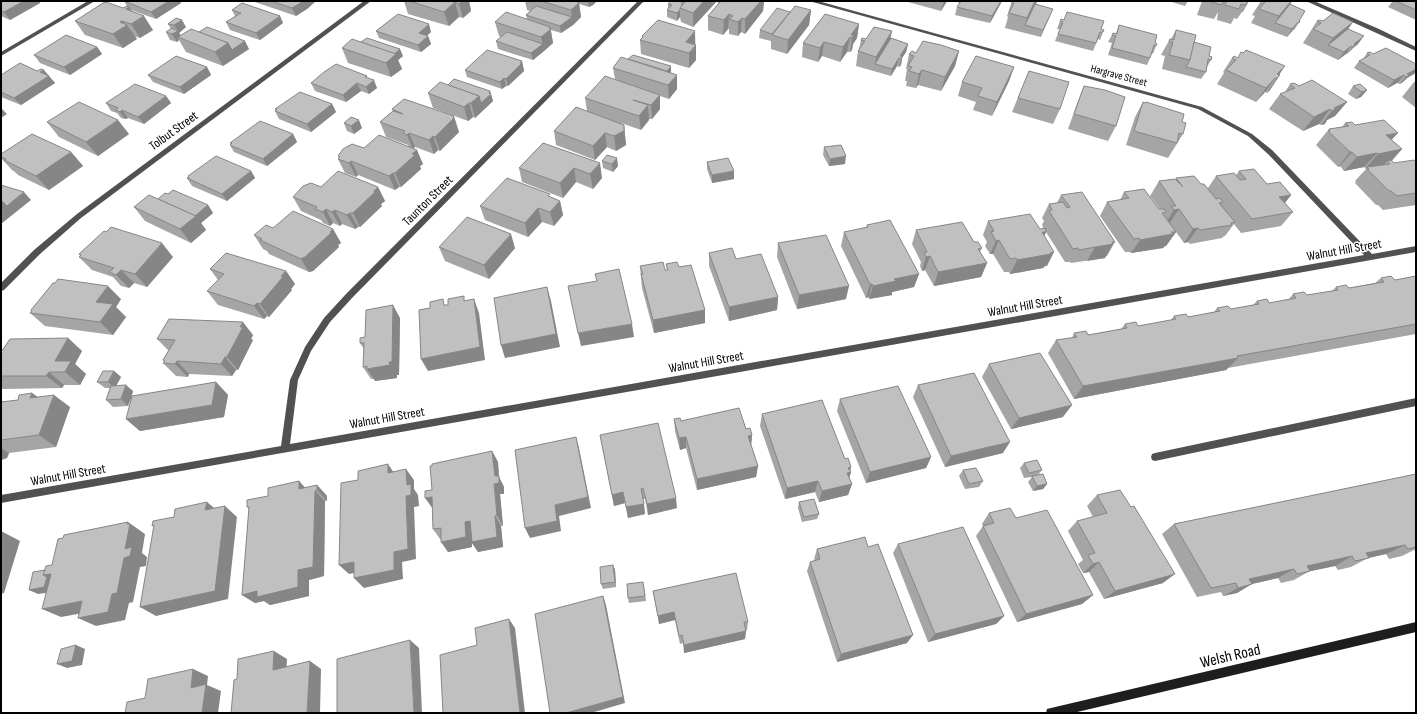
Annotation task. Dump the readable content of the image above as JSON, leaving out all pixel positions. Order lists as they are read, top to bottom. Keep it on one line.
{"streets":{"street":["Hargrave Street","Tolbut Street","Taunton Street","Walnut Hill Street","Welsh Road"]},"crossings":[["Hargrave Street","Walnut Hill Street"],["Taunton Street","Walnut Hill Street"]]}
